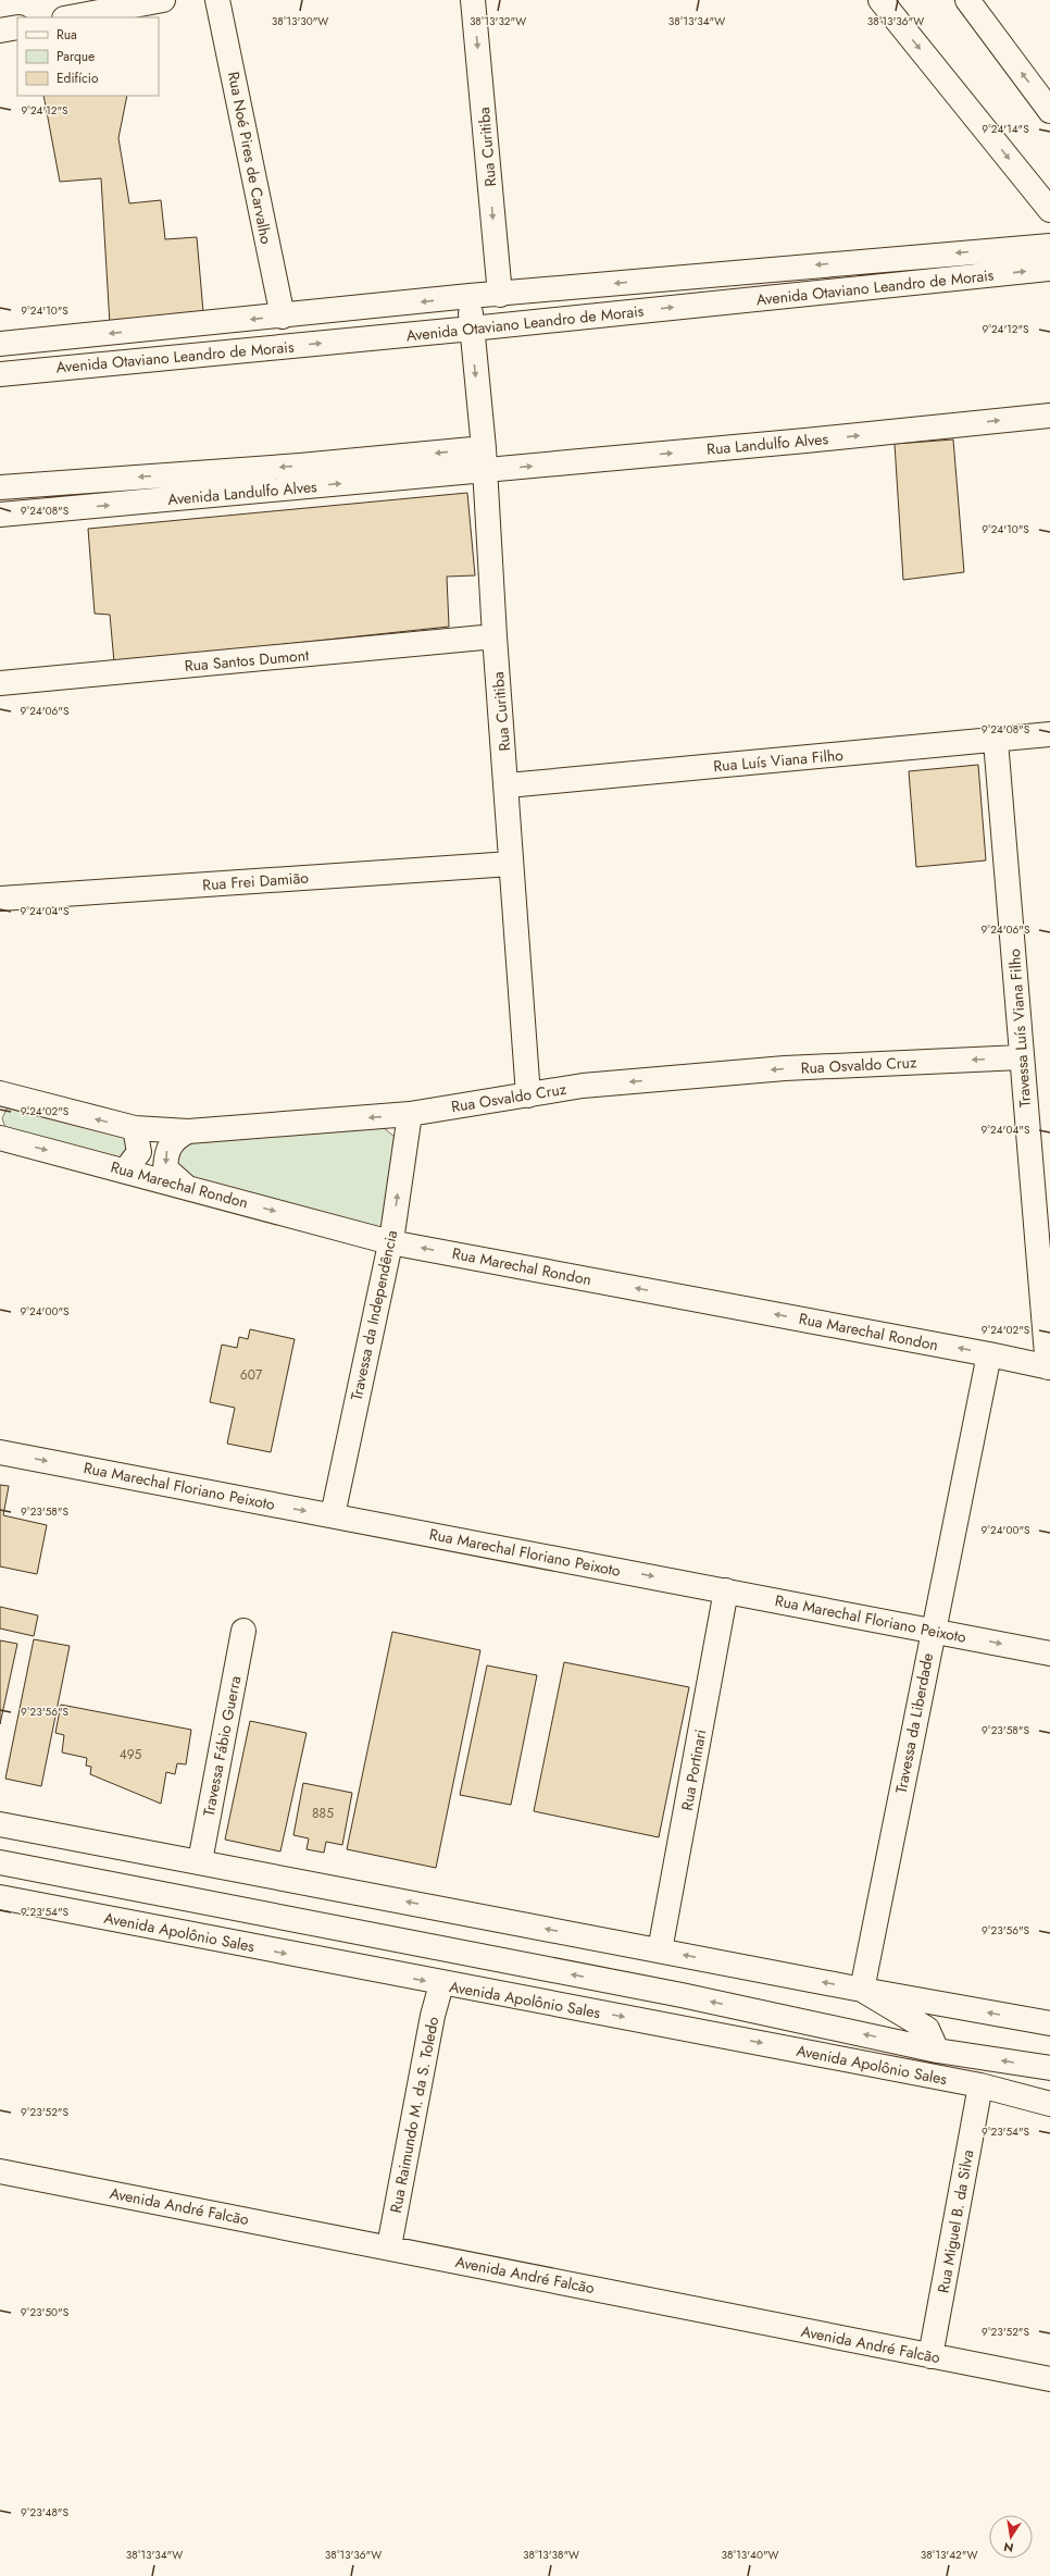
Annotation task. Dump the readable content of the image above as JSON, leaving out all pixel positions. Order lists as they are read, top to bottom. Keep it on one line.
{"streets":{"street":["Rua Curitiba","Rua Noé Pires de Carvalho","Avenida Otaviano Leandro de Morais","Rua Landulfo Alves","Avenida Landulfo Alves","Rua Santos Dumont","Rua Luís Viana Filho","Rua Frei Damião","Travessa Luís Viana Filho","Rua Osvaldo Cruz","Rua Marechal Rondon","Travessa da Independência","Rua Marechal Floriano Peixoto","Travessa da Liberdade","Travessa Fábio Guerra","Rua Portinari","Avenida Apolônio Sales","Rua Raimundo M. da S. Toledo","Avenida André Falcão","Rua Miguel B. da Silva"]},"crossings":[["Rua Curitiba","Avenida Otaviano Leandro de Morais"],["Rua Curitiba","Rua Landulfo Alves"],["Rua Curitiba","Avenida Landulfo Alves"],["Rua Curitiba","Rua Santos Dumont"],["Rua Curitiba","Rua Luís Viana Filho"],["Rua Curitiba","Rua Frei Damião"],["Rua Curitiba","Rua Osvaldo Cruz"],["Rua Noé Pires de Carvalho","Avenida Otaviano Leandro de Morais"],["Rua Landulfo Alves","Avenida Landulfo Alves"],["Rua Luís Viana Filho","Travessa Luís Viana Filho"],["Travessa Luís Viana Filho","Rua Osvaldo Cruz"],["Travessa Luís Viana Filho","Rua Marechal Rondon"],["Rua Osvaldo Cruz","Travessa da Independência"],["Rua Marechal Rondon","Travessa da Independência"],["Rua Marechal Rondon","Travessa da Liberdade"],["Travessa da Independência","Rua Marechal Floriano Peixoto"],["Rua Marechal Floriano Peixoto","Travessa da Liberdade"],["Rua Marechal Floriano Peixoto","Rua Portinari"],["Travessa da Liberdade","Avenida Apolônio Sales"],["Travessa Fábio Guerra","Avenida Apolônio Sales"],["Rua Portinari","Avenida Apolônio Sales"],["Avenida Apolônio Sales","Rua Raimundo M. da S. Toledo"],["Avenida Apolônio Sales","Rua Miguel B. da Silva"],["Rua Raimundo M. da S. Toledo","Avenida André Falcão"],["Avenida André Falcão","Rua Miguel B. da Silva"]],"one_way":["Rua Curitiba","Rua Landulfo Alves","Rua Osvaldo Cruz","Rua Marechal Floriano Peixoto"],"house_numbers":["607","495","885"],"legend":["Rua","Parque","Edifício"],"north":"bottom","coordinates":["38°13'30\"W","38°13'32\"W","38°13'34\"W","38°13'36\"W","9°24'12\"S","9°24'14\"S","9°24'10\"S","9°24'08\"S","9°24'06\"S","9°24'04\"S","9°24'02\"S","9°24'00\"S","9°23'58\"S","9°23'56\"S","9°23'54\"S","9°23'52\"S","9°23'50\"S","9°23'48\"S","38°13'38\"W","38°13'40\"W","38°13'42\"W"]}
